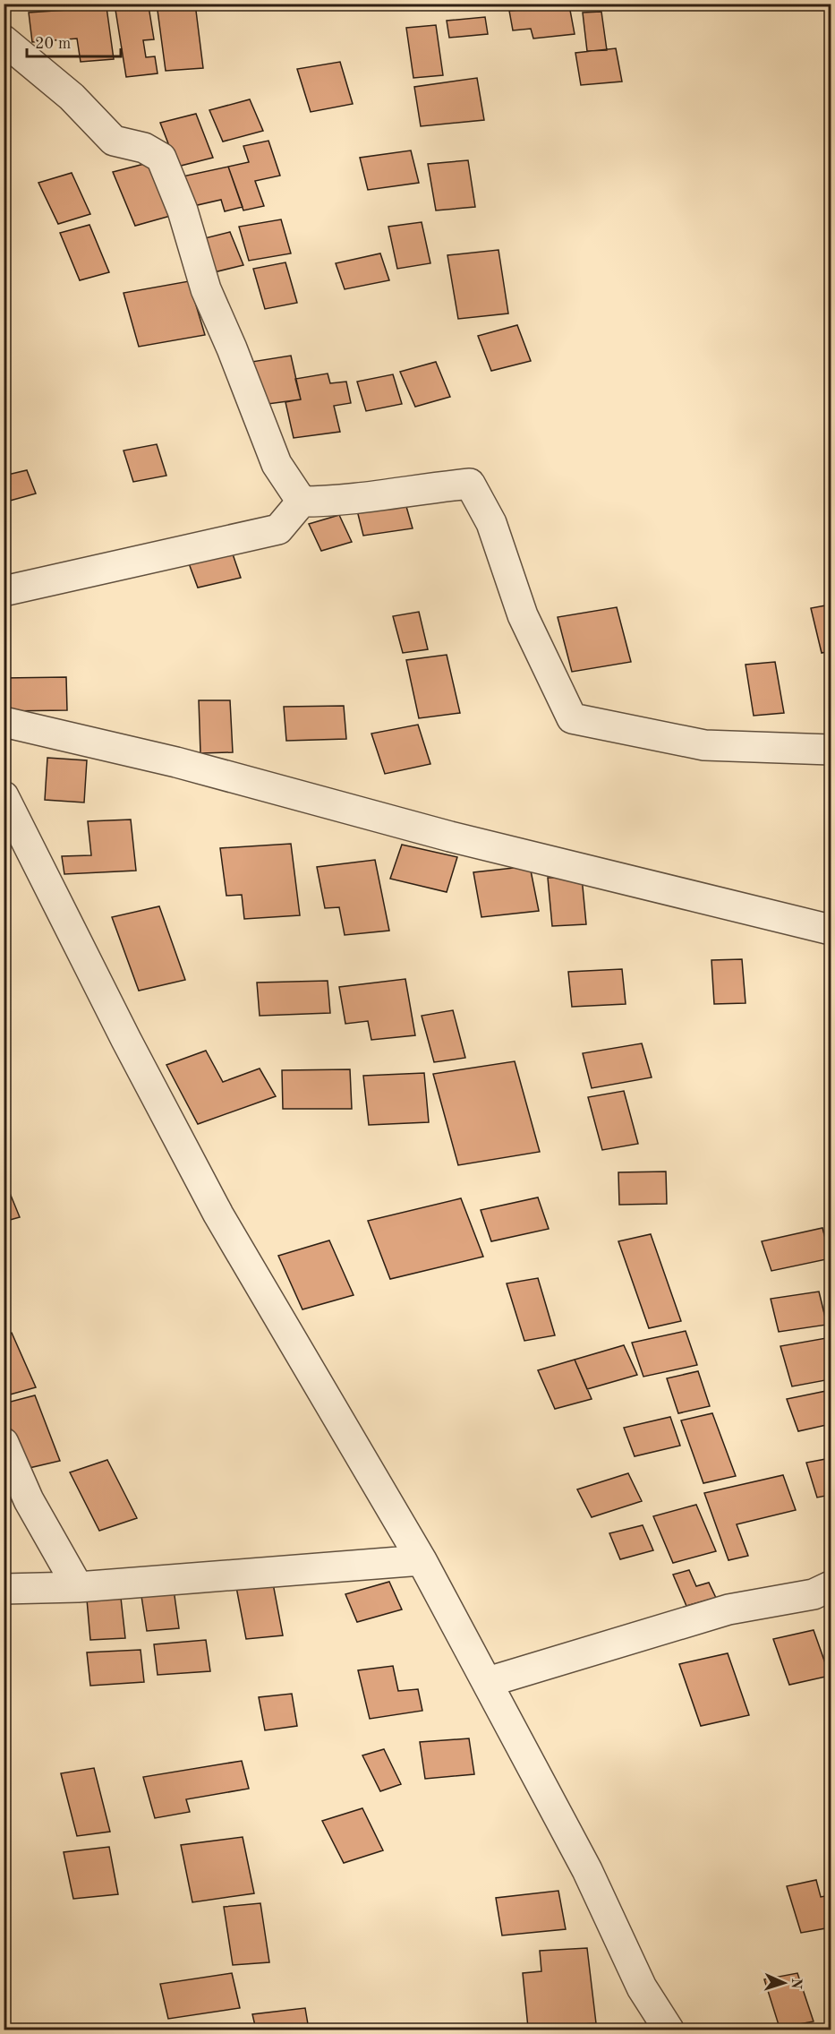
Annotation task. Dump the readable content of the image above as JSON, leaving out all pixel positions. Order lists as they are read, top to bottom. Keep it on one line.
{"scale_bar":"20 m","north":"right"}
